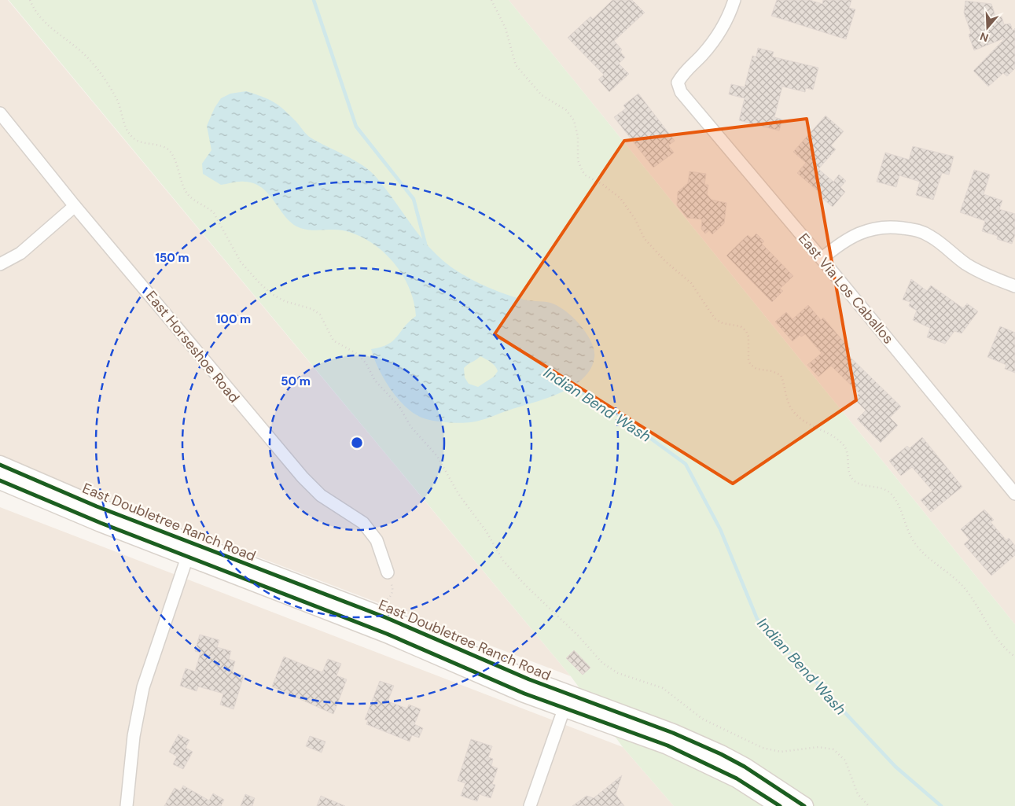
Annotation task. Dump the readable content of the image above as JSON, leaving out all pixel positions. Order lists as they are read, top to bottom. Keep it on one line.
{"streets":{"main road":["East Doubletree Ranch Road"],"street":["East Via Los Caballos","East Horseshoe Road"]},"water":["Indian Bend Wash"],"north":"bottom","rings":["150 m","100 m","50 m"]}
